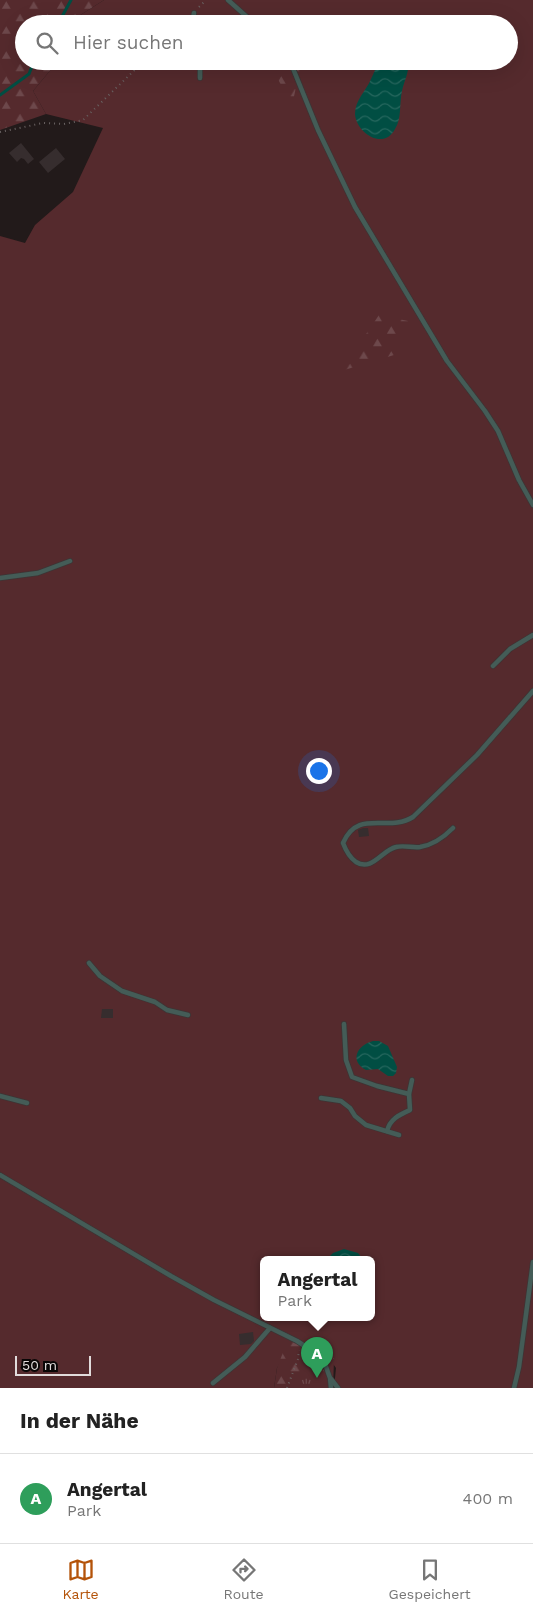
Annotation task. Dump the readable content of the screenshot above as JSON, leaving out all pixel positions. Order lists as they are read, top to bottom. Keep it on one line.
{"scale_bar":"50 m","page":{"search":"Hier suchen","popup":["Angertal","Park"],"pins":"A","scale":"50 m","heading":"In der Nähe","list":[{"mark":"A","name":"Angertal","note":"Park","value":"400 m"}],"nav":["Karte","Route","Gespeichert"]}}
